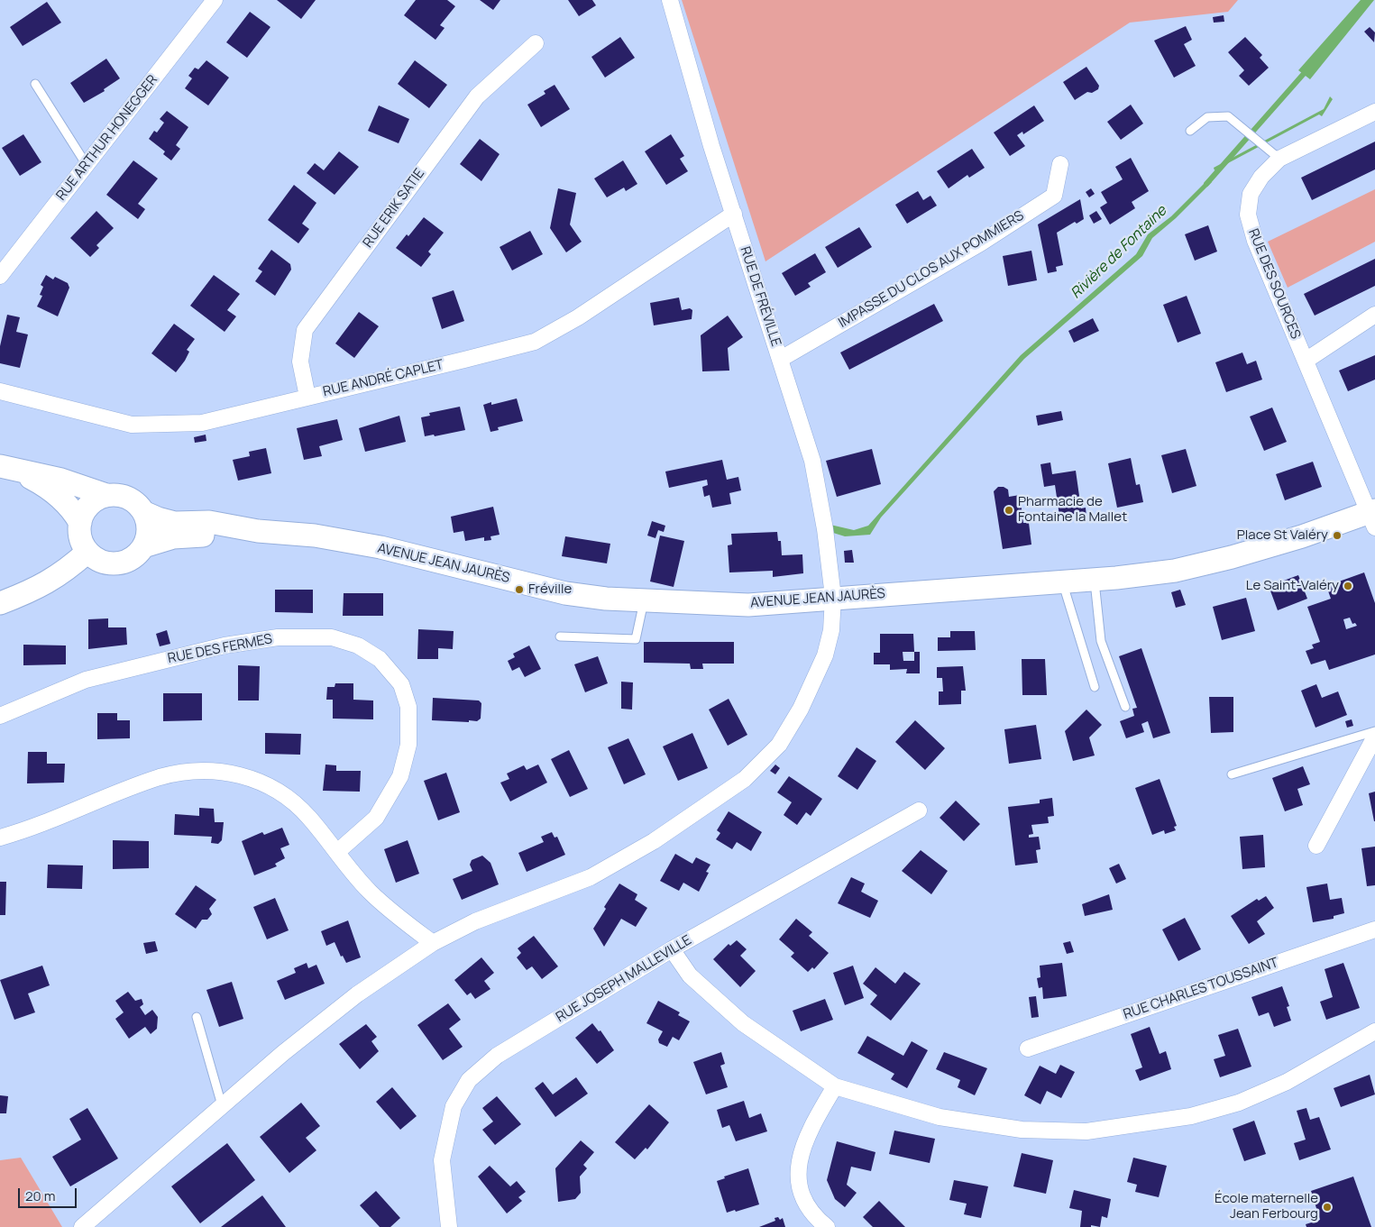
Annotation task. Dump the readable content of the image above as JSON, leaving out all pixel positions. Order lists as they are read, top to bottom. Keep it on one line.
{"streets":{"street":["RUE ARTHUR HONEGGER","RUE ERIK SATIE","IMPASSE DU CLOS AUX POMMIERS","RUE DES SOURCES","RUE DE FRÉVILLE","RUE ANDRÉ CAPLET","AVENUE JEAN JAURÈS","RUE DES FERMES","RUE JOSEPH MALLEVILLE","RUE CHARLES TOUSSAINT"]},"crossings":[["RUE ERIK SATIE","RUE ANDRÉ CAPLET"],["IMPASSE DU CLOS AUX POMMIERS","RUE DE FRÉVILLE"],["RUE DES SOURCES","AVENUE JEAN JAURÈS"],["RUE DE FRÉVILLE","RUE ANDRÉ CAPLET"],["RUE DE FRÉVILLE","AVENUE JEAN JAURÈS"]],"water":["Rivière de Fontaine"],"places":["Pharmacie de Fontaine la Mallet","Place St Valéry","Le Saint-Valéry","Fréville","École maternelle Jean Ferbourg"],"scale_bar":"20 m"}
